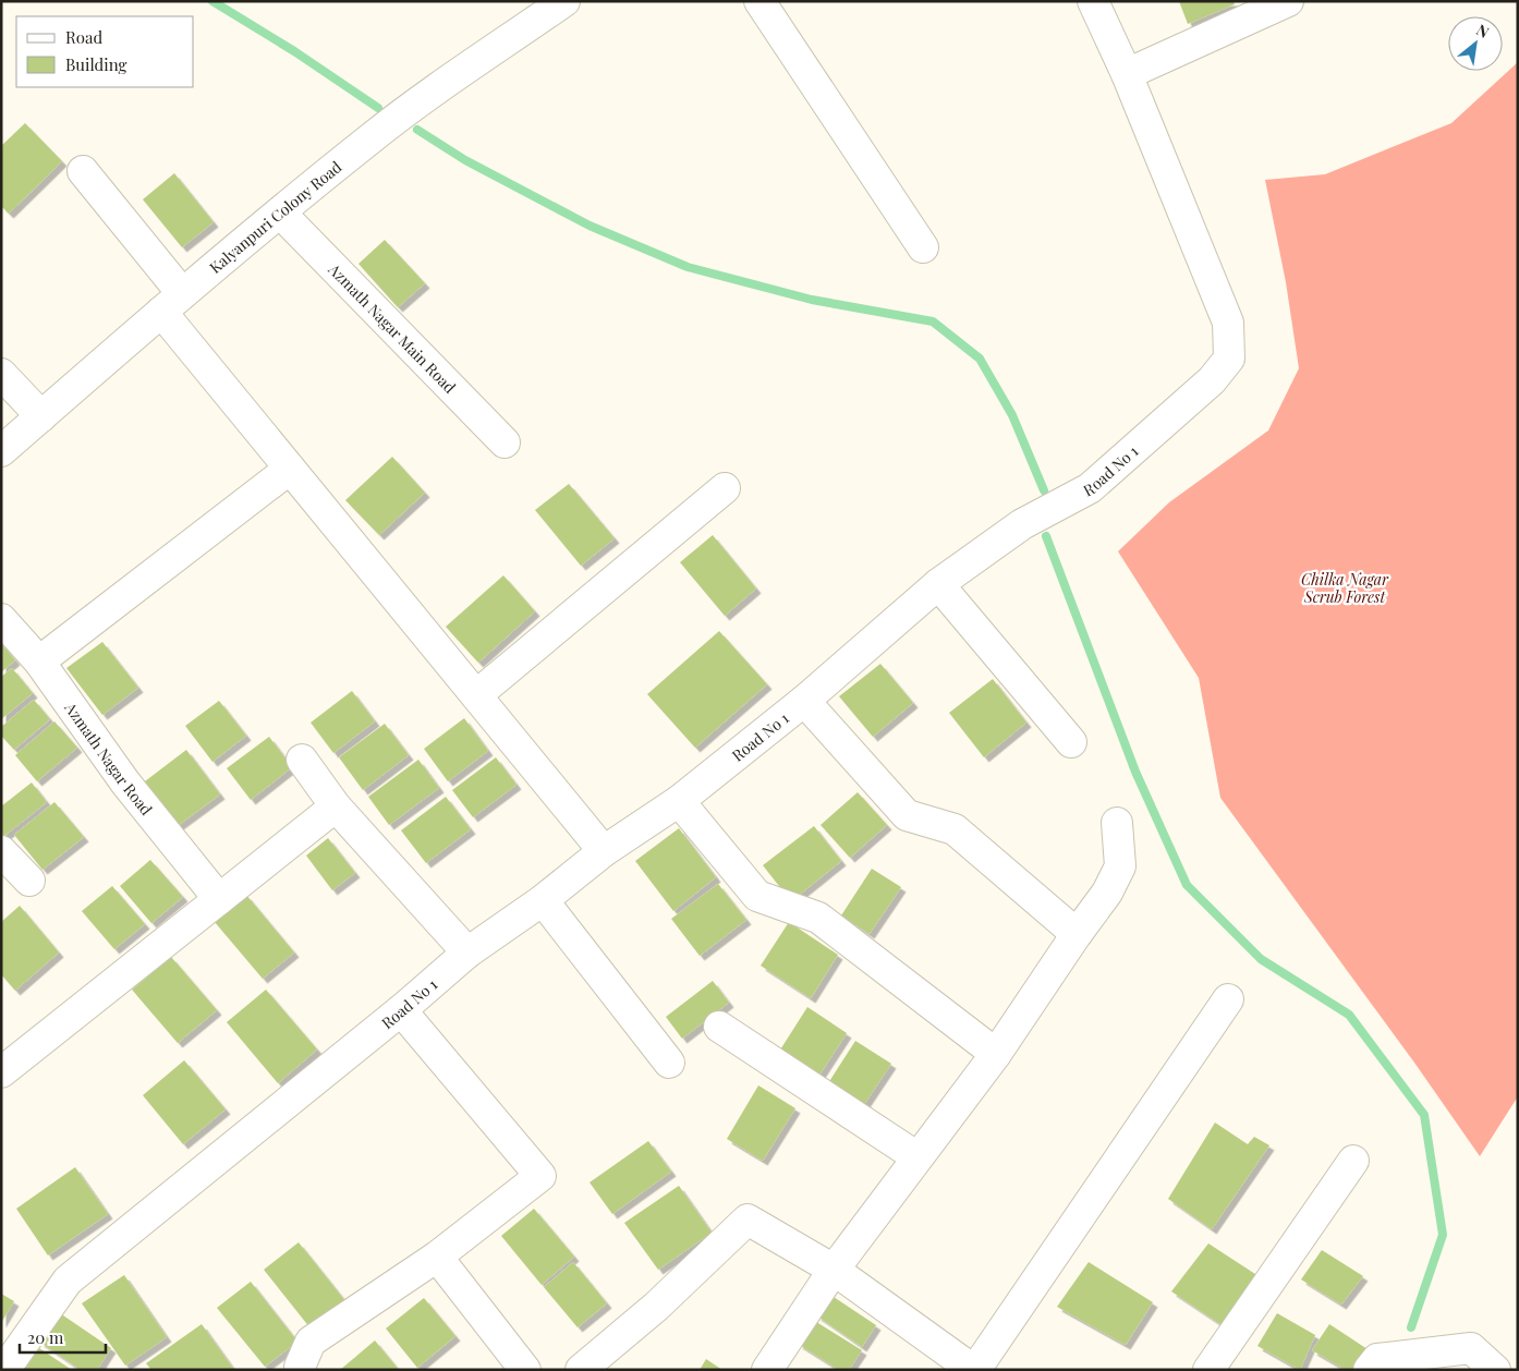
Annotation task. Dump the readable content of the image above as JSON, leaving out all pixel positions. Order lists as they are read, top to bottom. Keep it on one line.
{"streets":{"street":["Kalyanpuri Colony Road","Azmath Nagar Main Road","Road No 1","Azmath Nagar Road"]},"crossings":[["Kalyanpuri Colony Road","Azmath Nagar Main Road"]],"parks":["Chilka Nagar Scrub Forest"],"legend":["Road","Building"],"scale_bar":"20 m","north":"top right"}
